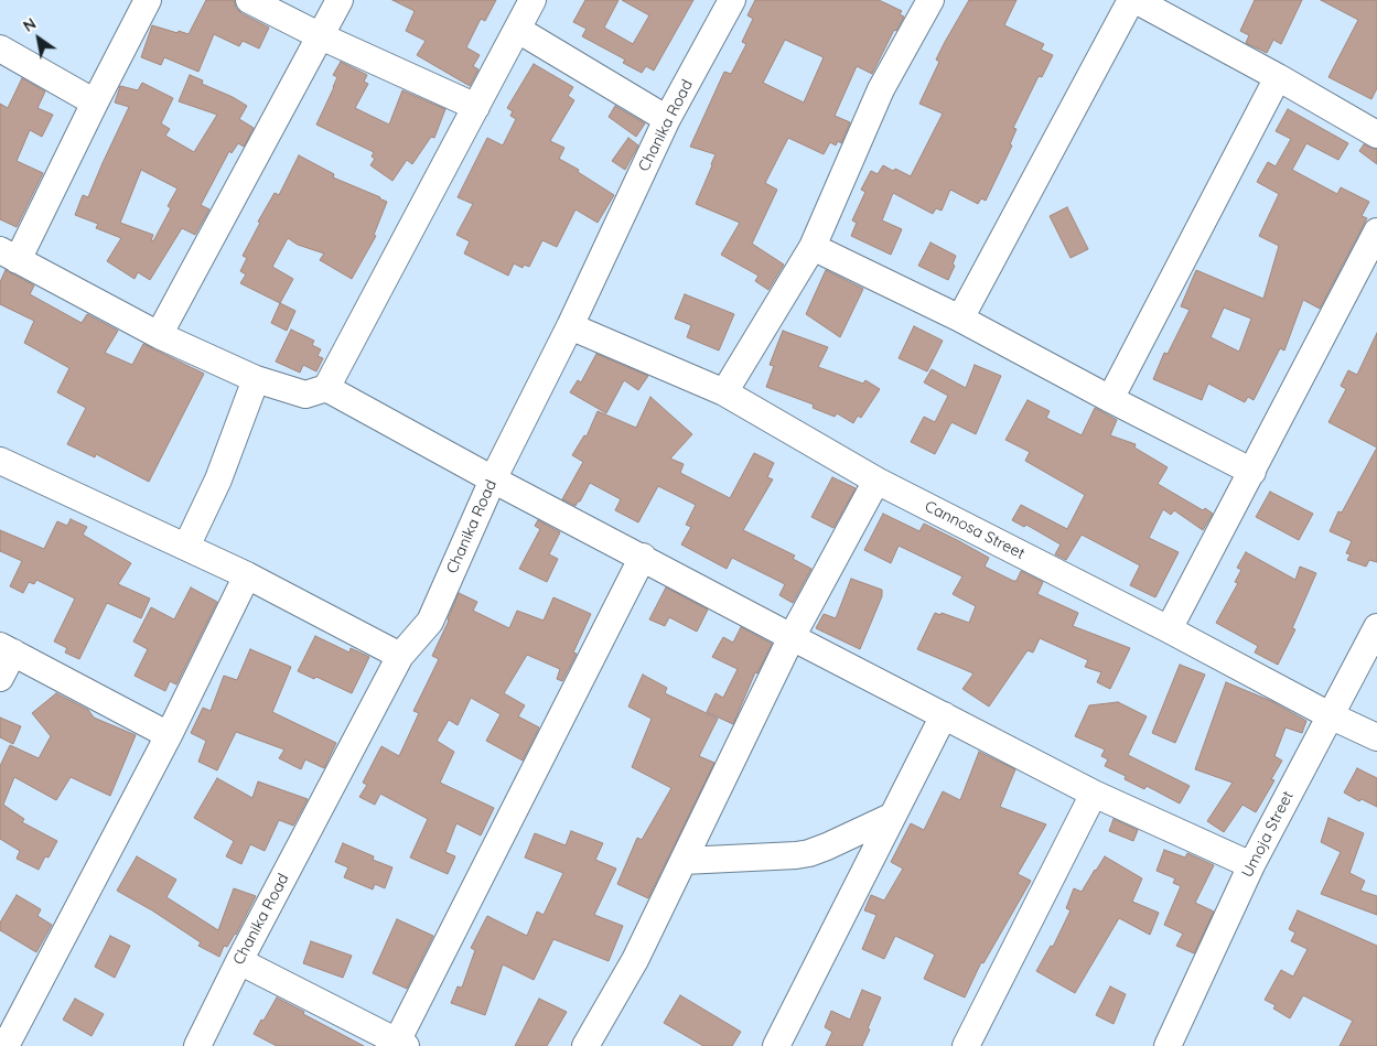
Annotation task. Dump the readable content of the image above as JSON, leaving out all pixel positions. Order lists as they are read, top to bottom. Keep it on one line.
{"streets":{"street":["Chanika Road","Cannosa Street","Umoja Street"]},"crossings":[["Chanika Road","Cannosa Street"],["Cannosa Street","Umoja Street"]],"north":"top left"}
